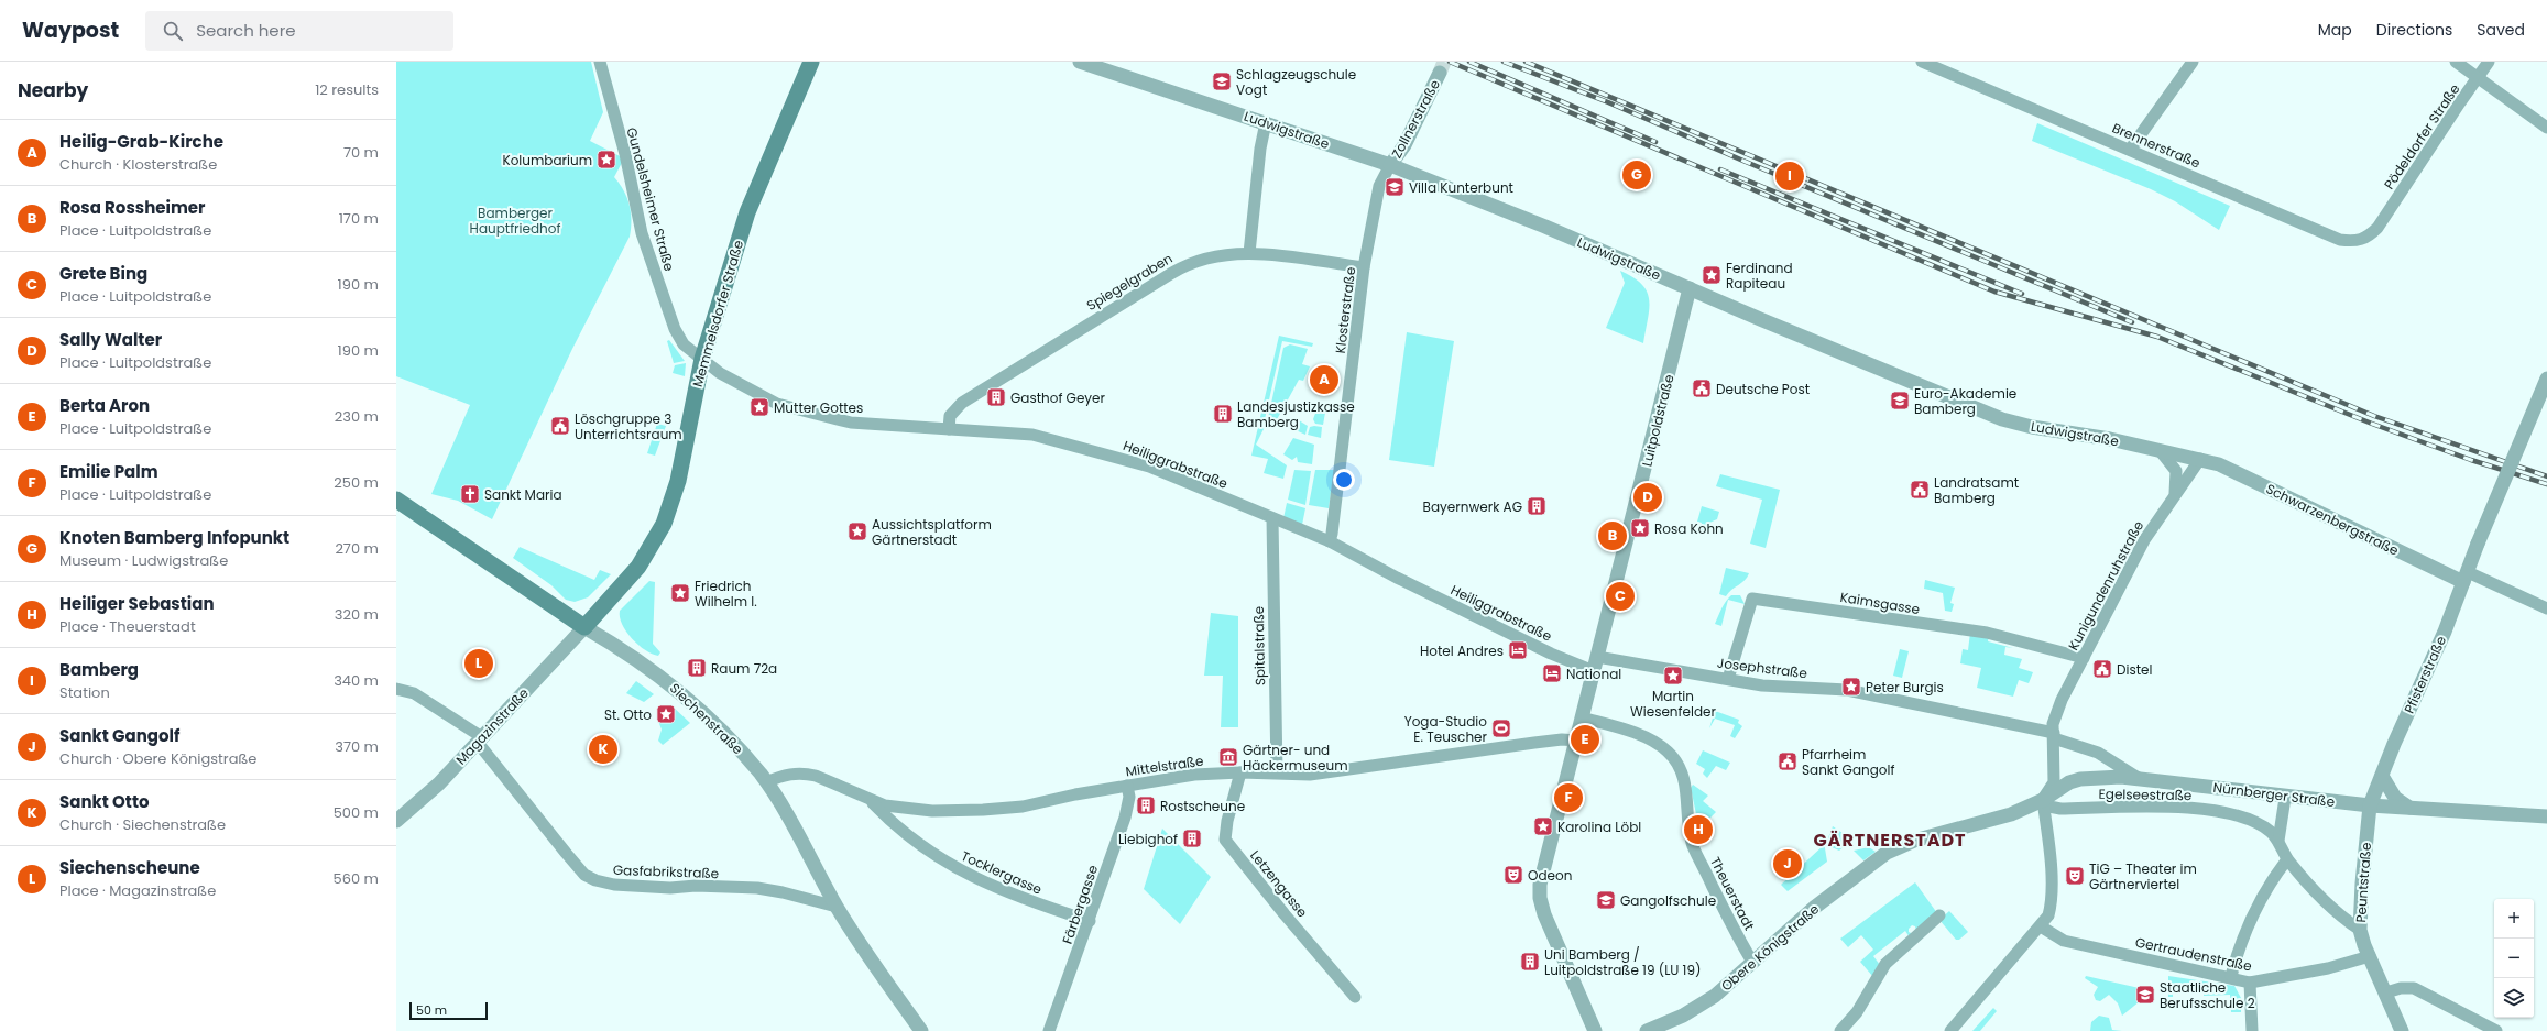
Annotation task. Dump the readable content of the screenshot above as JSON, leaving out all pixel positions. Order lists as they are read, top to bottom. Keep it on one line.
{"streets":{"main road":["Memmelsdorfer Straße","Siechenstraße"],"street":["Zollnerstraße","Ludwigstraße","Pödeldorfer Straße","Brennerstraße","Gundelsheimer Straße","Spiegelgraben","Klosterstraße","Luitpoldstraße","Heiliggrabstraße","Schwarzenbergstraße","Kunigundenruhstraße","Kaimsgasse","Spitalstraße","Josephstraße","Pfisterstraße","Magazinstraße","Mittelstraße","Egelseestraße","Nürnberger Straße","Gasfabrikstraße","Tocklergasse","Peuntstraße","Letzengasse","Theuerstadt","Färbergasse","Obere Königstraße","Gertraudenstraße"]},"crossings":[["Zollnerstraße","Ludwigstraße"],["Zollnerstraße","Klosterstraße"],["Ludwigstraße","Klosterstraße"],["Ludwigstraße","Luitpoldstraße"],["Ludwigstraße","Schwarzenbergstraße"],["Ludwigstraße","Kunigundenruhstraße"],["Pödeldorfer Straße","Brennerstraße"],["Gundelsheimer Straße","Memmelsdorfer Straße"],["Gundelsheimer Straße","Heiliggrabstraße"],["Spiegelgraben","Klosterstraße"],["Spiegelgraben","Heiliggrabstraße"],["Klosterstraße","Heiliggrabstraße"],["Memmelsdorfer Straße","Heiliggrabstraße"],["Memmelsdorfer Straße","Siechenstraße"],["Memmelsdorfer Straße","Magazinstraße"],["Luitpoldstraße","Heiliggrabstraße"],["Luitpoldstraße","Josephstraße"],["Luitpoldstraße","Mittelstraße"],["Luitpoldstraße","Theuerstadt"],["Heiliggrabstraße","Spitalstraße"],["Heiliggrabstraße","Josephstraße"],["Schwarzenbergstraße","Kunigundenruhstraße"],["Schwarzenbergstraße","Pfisterstraße"],["Kunigundenruhstraße","Kaimsgasse"],["Kunigundenruhstraße","Josephstraße"],["Kunigundenruhstraße","Egelseestraße"],["Kunigundenruhstraße","Nürnberger Straße"],["Kunigundenruhstraße","Obere Königstraße"],["Kaimsgasse","Josephstraße"],["Spitalstraße","Mittelstraße"],["Josephstraße","Nürnberger Straße"],["Pfisterstraße","Nürnberger Straße"],["Pfisterstraße","Peuntstraße"],["Siechenstraße","Magazinstraße"],["Siechenstraße","Mittelstraße"],["Siechenstraße","Gasfabrikstraße"],["Magazinstraße","Gasfabrikstraße"],["Mittelstraße","Tocklergasse"],["Mittelstraße","Letzengasse"],["Mittelstraße","Färbergasse"],["Egelseestraße","Nürnberger Straße"],["Egelseestraße","Peuntstraße"],["Egelseestraße","Obere Königstraße"],["Nürnberger Straße","Peuntstraße"],["Nürnberger Straße","Obere Königstraße"],["Tocklergasse","Färbergasse"],["Peuntstraße","Gertraudenstraße"],["Theuerstadt","Obere Königstraße"]],"districts":["GÄRTNERSTADT"],"parks":["Bamberger Hauptfriedhof"],"places":{"school or university":["Schlagzeugschule Vogt","Villa Kunterbunt","Euro-Akademie Bamberg","Gangolfschule","Staatliche Berufsschule 2"],"place":["Kolumbarium","Ferdinand Rapiteau","Mutter Gottes","Rosa Kohn","Aussichtsplatform Gärtnerstadt","Friedrich Wilhelm I.","Martin Wiesenfelder","Peter Burgis","St. Otto","Karolina Löbl"],"public building":["Deutsche Post","Löschgruppe 3 Unterrichtsraum","Landratsamt Bamberg","Distel","Pfarrheim Sankt Gangolf"],"building":["Gasthof Geyer","Landesjustizkasse Bamberg","Bayernwerk AG","Raum 72a","Rostscheune","Liebighof","Uni Bamberg / Luitpoldstraße 19 (LU 19)"],"church":["Sankt Maria"],"hotel":["Hotel Andres","National"],"sports":["Yoga-Studio E. Teuscher"],"museum":["Gärtner- und Häckermuseum"],"theatre":["Odeon","TiG – Theater im Gärtnerviertel"]},"scale_bar":"50 m","page":{"header":"Waypost","search":"Search here","nav":["Map","Directions","Saved"],"heading":["Nearby","12 results"],"list":[{"mark":"A","name":"Heilig-Grab-Kirche","note":"Church · Klosterstraße","value":"70 m"},{"mark":"B","name":"Rosa Rossheimer","note":"Place · Luitpoldstraße","value":"170 m"},{"mark":"C","name":"Grete Bing","note":"Place · Luitpoldstraße","value":"190 m"},{"mark":"D","name":"Sally Walter","note":"Place · Luitpoldstraße","value":"190 m"},{"mark":"E","name":"Berta Aron","note":"Place · Luitpoldstraße","value":"230 m"},{"mark":"F","name":"Emilie Palm","note":"Place · Luitpoldstraße","value":"250 m"},{"mark":"G","name":"Knoten Bamberg Infopunkt","note":"Museum · Ludwigstraße","value":"270 m"},{"mark":"H","name":"Heiliger Sebastian","note":"Place · Theuerstadt","value":"320 m"},{"mark":"I","name":"Bamberg","note":"Station","value":"340 m"},{"mark":"J","name":"Sankt Gangolf","note":"Church · Obere Königstraße","value":"370 m"},{"mark":"K","name":"Sankt Otto","note":"Church · Siechenstraße","value":"500 m"},{"mark":"L","name":"Siechenscheune","note":"Place · Magazinstraße","value":"560 m"}],"pins":["G","I","A","D","B","C","L","E","K","F","H","J"],"map_buttons":["+","−"],"scale":"50 m"}}
